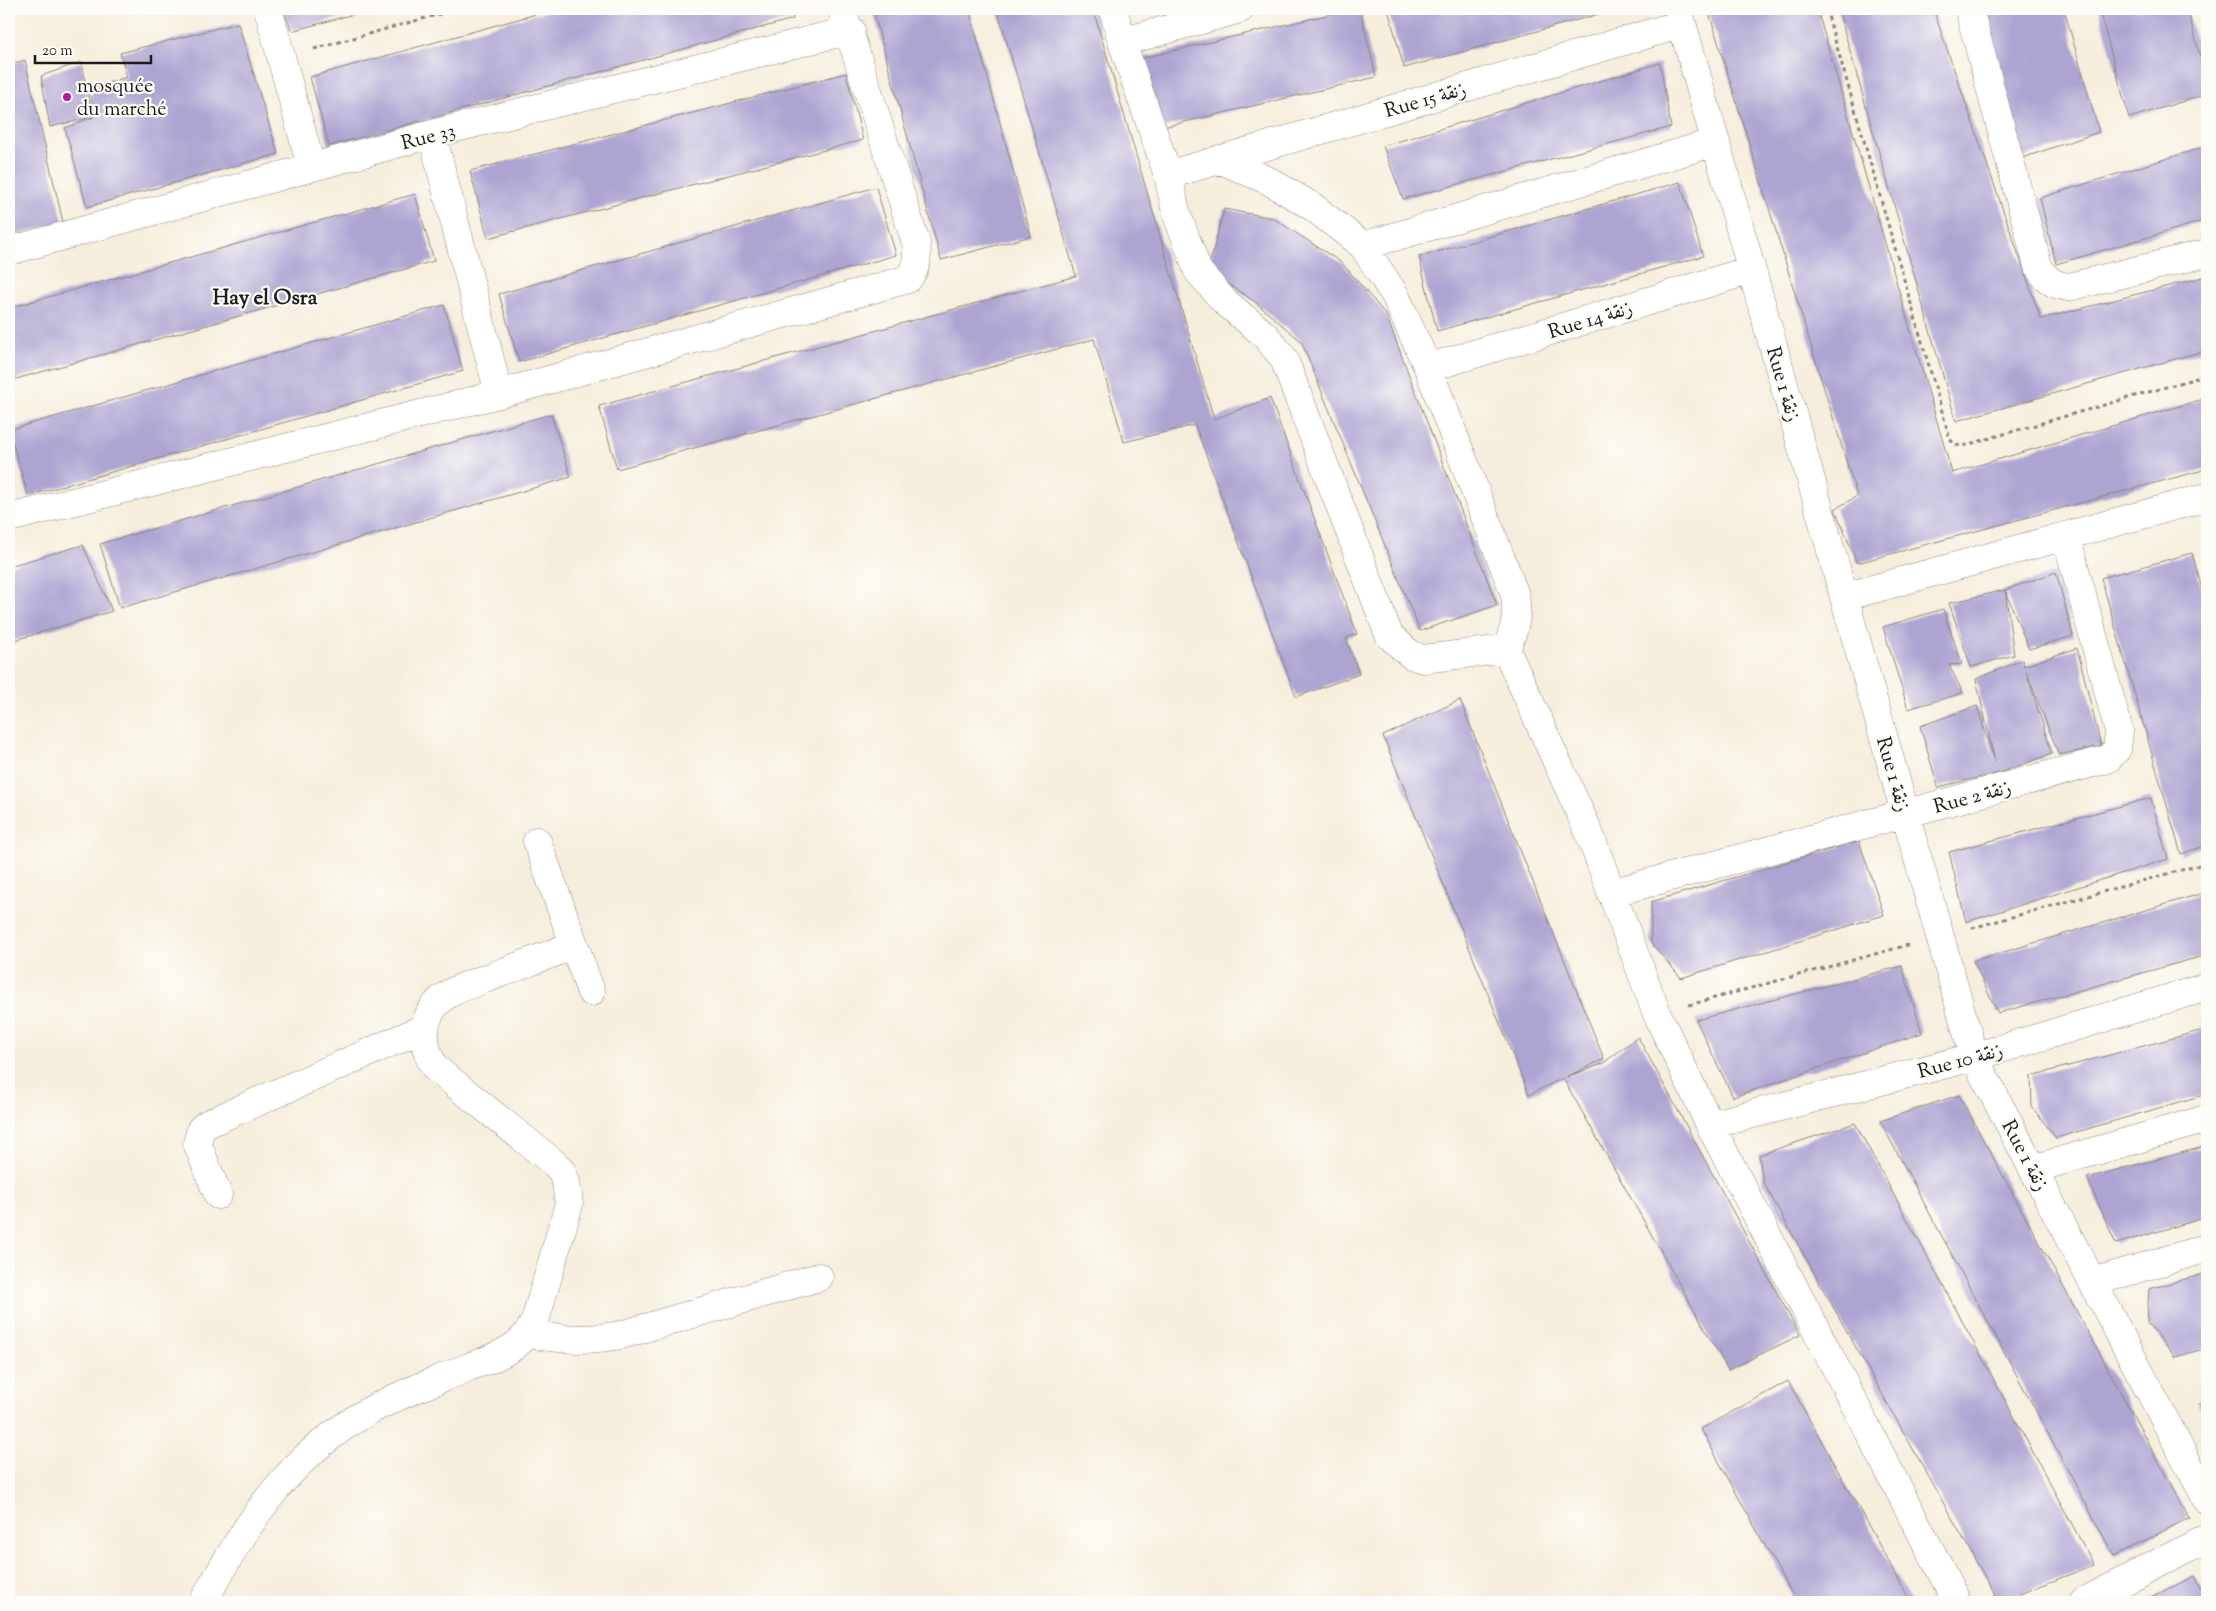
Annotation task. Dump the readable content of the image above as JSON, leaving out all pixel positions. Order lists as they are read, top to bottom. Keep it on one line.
{"streets":{"street":["Rue 15 زنقة","Rue 33","Rue 14 زنقة","Rue 1 زنقة","Rue 2 زنقة","Rue 10 زنقة"]},"crossings":[["Rue 15 زنقة","Rue 1 زنقة"],["Rue 14 زنقة","Rue 1 زنقة"],["Rue 1 زنقة","Rue 2 زنقة"],["Rue 1 زنقة","Rue 10 زنقة"]],"districts":["Hay el Osra"],"places":["mosquée du marché"],"scale_bar":"20 m"}
